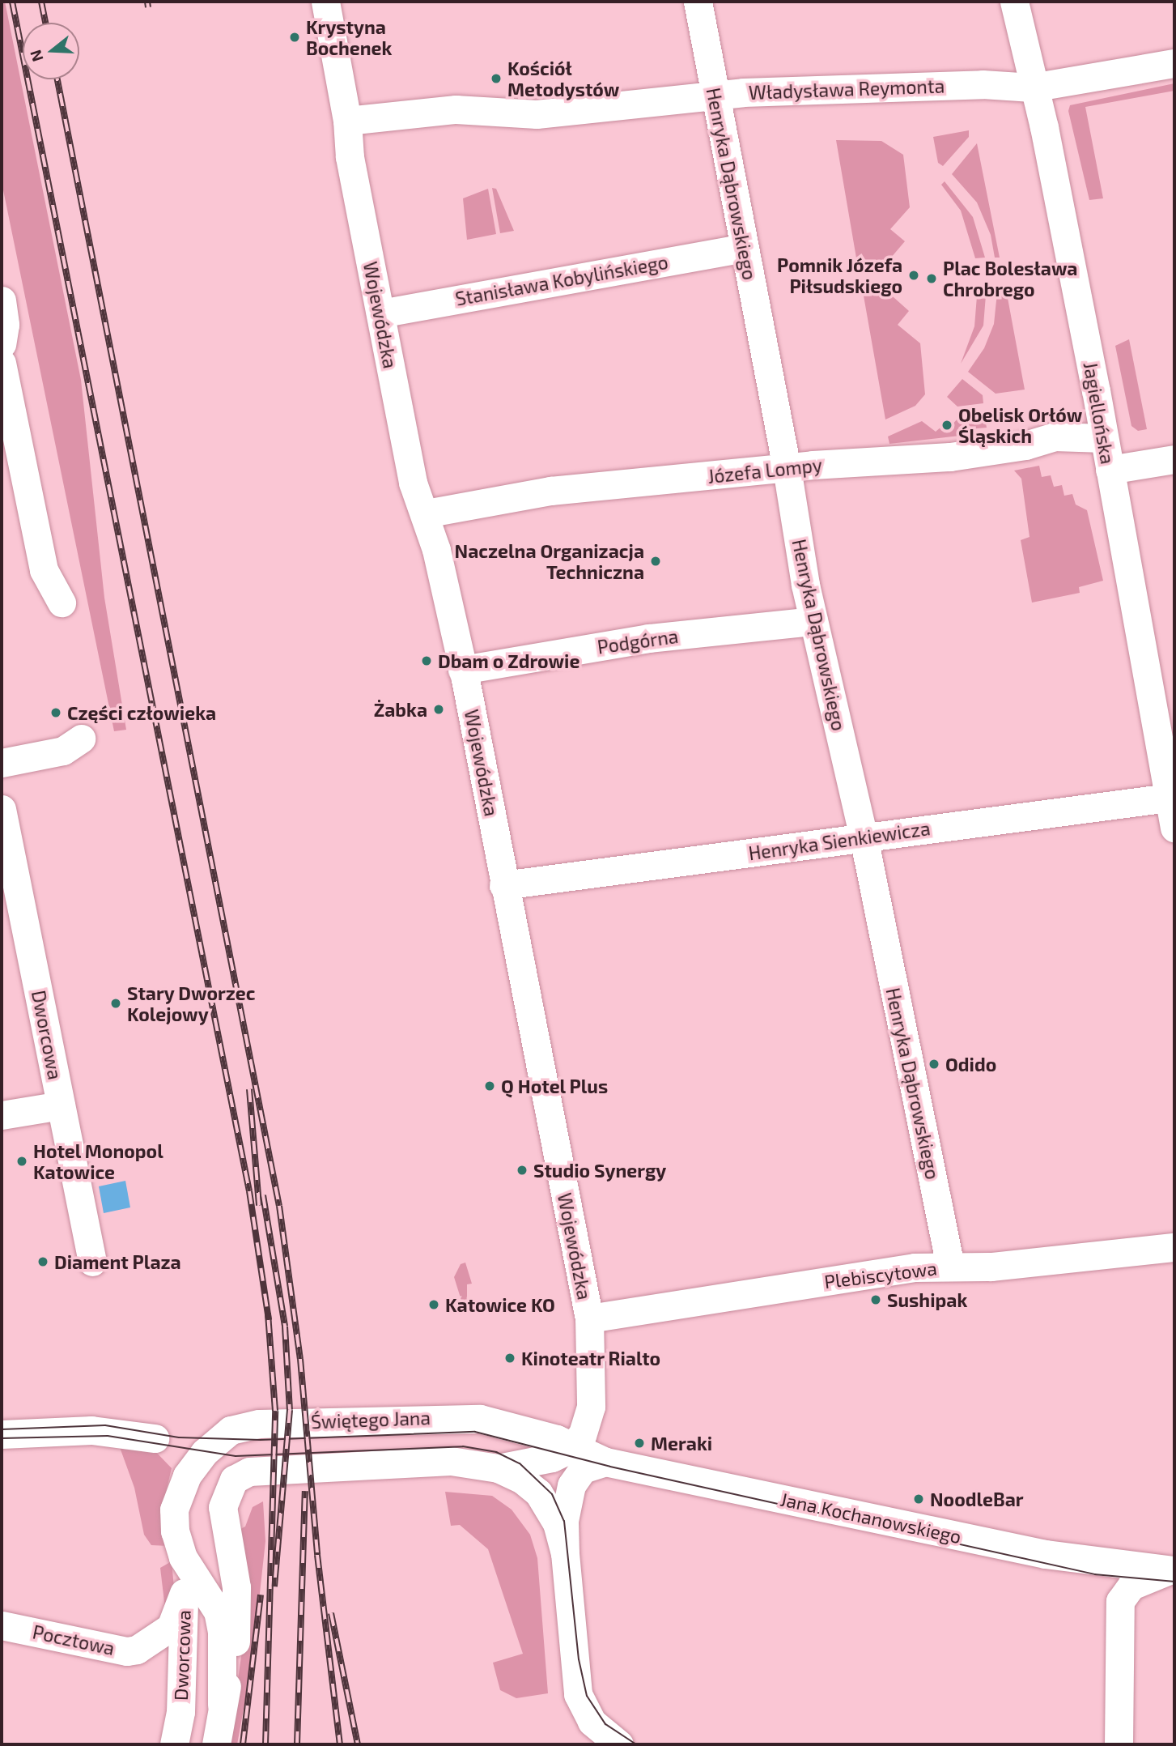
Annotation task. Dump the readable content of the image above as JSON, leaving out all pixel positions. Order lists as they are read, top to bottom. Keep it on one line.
{"streets":{"street":["Władysława Reymonta","Henryka Dąbrowskiego","Stanisława Kobylińskiego","Wojewódzka","Jagiellońska","Józefa Lompy","Podgórna","Henryka Sienkiewicza","Dworcowa","Plebiscytowa","Świętego Jana","Jana Kochanowskiego","Pocztowa"]},"crossings":[["Władysława Reymonta","Henryka Dąbrowskiego"],["Władysława Reymonta","Wojewódzka"],["Władysława Reymonta","Jagiellońska"],["Henryka Dąbrowskiego","Stanisława Kobylińskiego"],["Henryka Dąbrowskiego","Józefa Lompy"],["Henryka Dąbrowskiego","Podgórna"],["Henryka Dąbrowskiego","Henryka Sienkiewicza"],["Henryka Dąbrowskiego","Plebiscytowa"],["Stanisława Kobylińskiego","Wojewódzka"],["Wojewódzka","Józefa Lompy"],["Wojewódzka","Podgórna"],["Wojewódzka","Henryka Sienkiewicza"],["Wojewódzka","Plebiscytowa"],["Wojewódzka","Świętego Jana"],["Wojewódzka","Jana Kochanowskiego"],["Jagiellońska","Józefa Lompy"],["Jagiellońska","Henryka Sienkiewicza"],["Dworcowa","Świętego Jana"],["Dworcowa","Pocztowa"],["Świętego Jana","Jana Kochanowskiego"]],"places":["Krystyna Bochenek","Kościół Metodystów","Pomnik Józefa Piłsudskiego","Plac Bolesława Chrobrego","Obelisk Orłów Śląskich","Naczelna Organizacja Techniczna","Dbam o Zdrowie","Żabka","Części człowieka","Stary Dworzec Kolejowy","Odido","Q Hotel Plus","Hotel Monopol Katowice","Studio Synergy","Diament Plaza","Sushipak","Katowice KO","Kinoteatr Rialto","Meraki","NoodleBar"],"north":"left"}
